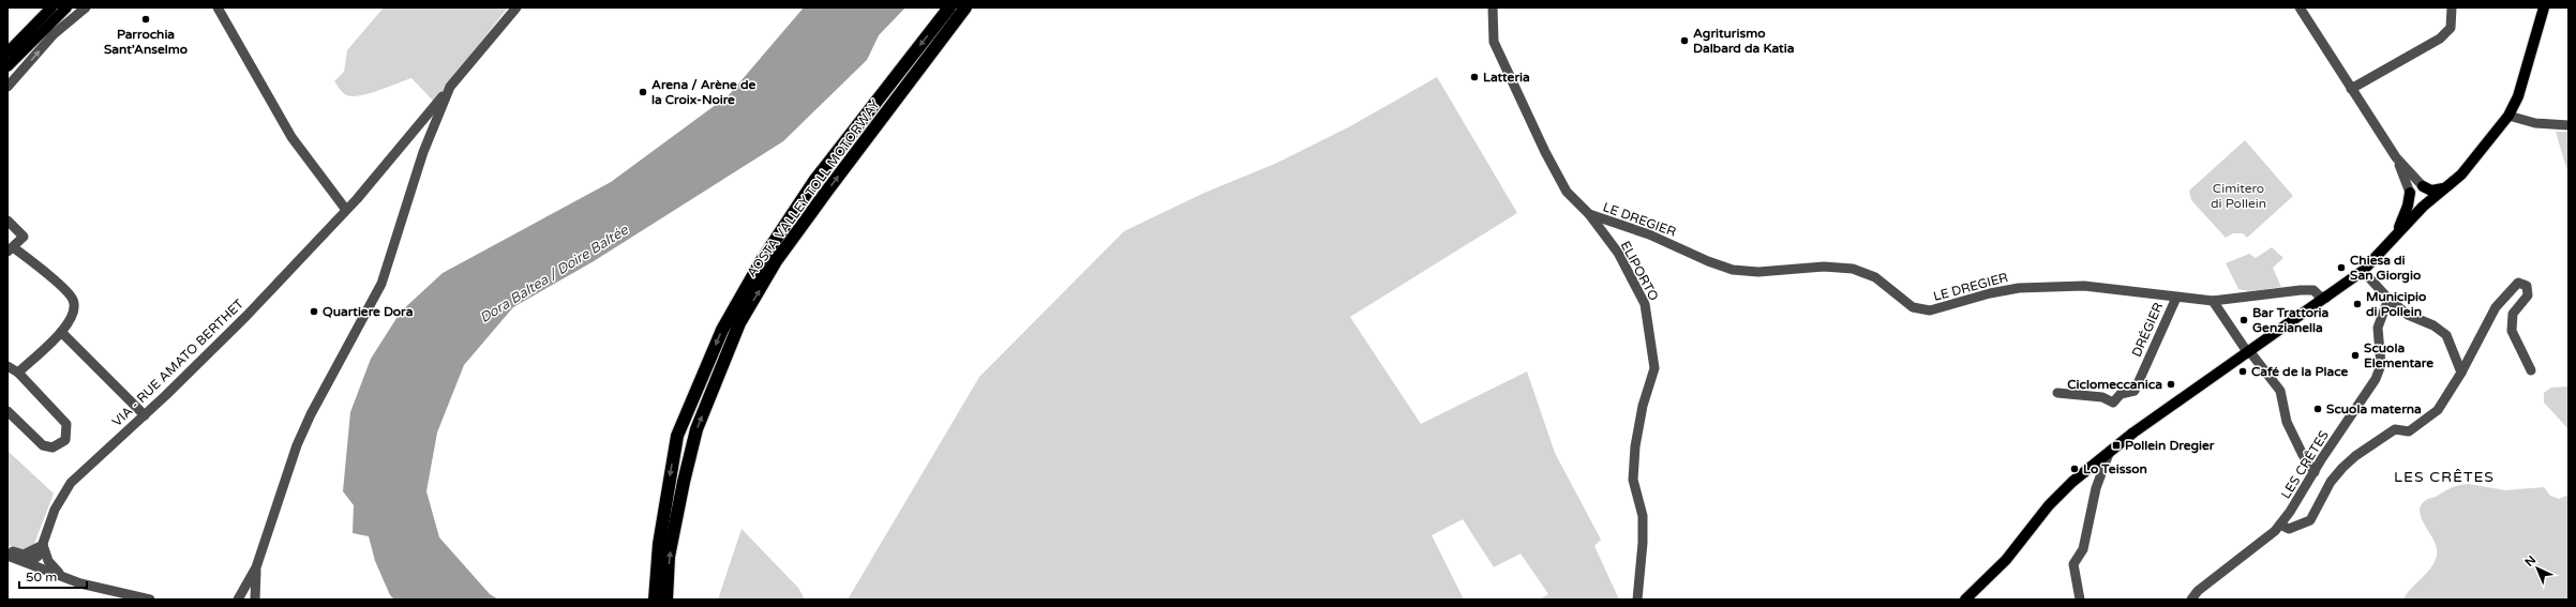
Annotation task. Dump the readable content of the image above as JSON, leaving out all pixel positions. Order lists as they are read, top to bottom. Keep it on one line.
{"streets":{"highway":["AOSTA VALLEY TOLL MOTORWAY"],"street":["LE DREGIER","ELIPORTO","DRÉGIER","VIA - RUE AMATO BERTHET","LES CRÊTES"]},"crossings":[["LE DREGIER","ELIPORTO"],["LE DREGIER","DRÉGIER"]],"districts":["LES CRÊTES"],"water":["Dora Baltea / Doire Baltée"],"parks":["Cimitero di Pollein"],"places":{"other":["Parrochia Sant’Anselmo","Agriturismo Dalbard da Katia","Latteria","Arena / Arène de la Croix-Noire","Chiesa di San Giorgio","Municipio di Pollein","Quartiere Dora","Bar Trattoria Genzianella","Scuola Elementare","Café de la Place","Ciclomeccanica","Scuola materna","Lo Teisson"],"transit":["Pollein Dregier"]},"scale_bar":"50 m","north":"top left"}
